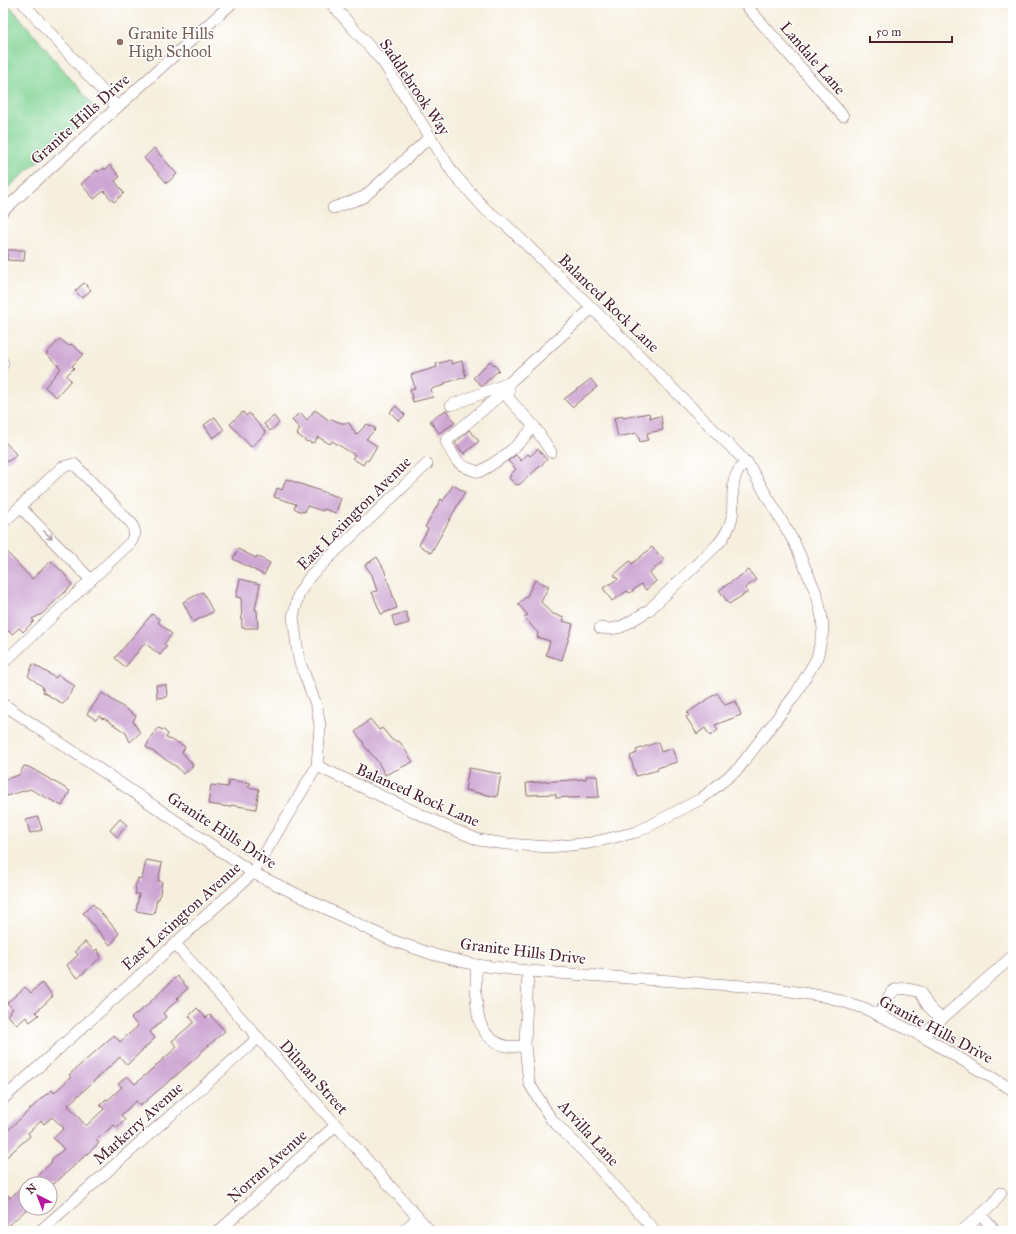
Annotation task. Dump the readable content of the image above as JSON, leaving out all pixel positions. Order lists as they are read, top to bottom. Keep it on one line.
{"streets":{"street":["Landale Lane","Saddlebrook Way","Granite Hills Drive","Balanced Rock Lane","East Lexington Avenue","Dilman Street","Markerry Avenue","Arvilla Lane","Norran Avenue"]},"crossings":[["Saddlebrook Way","Balanced Rock Lane"],["Granite Hills Drive","East Lexington Avenue"],["Granite Hills Drive","Arvilla Lane"],["Balanced Rock Lane","East Lexington Avenue"],["East Lexington Avenue","Dilman Street"],["Dilman Street","Markerry Avenue"],["Dilman Street","Norran Avenue"]],"places":["Granite Hills High School"],"scale_bar":"50 m","north":"top left"}
